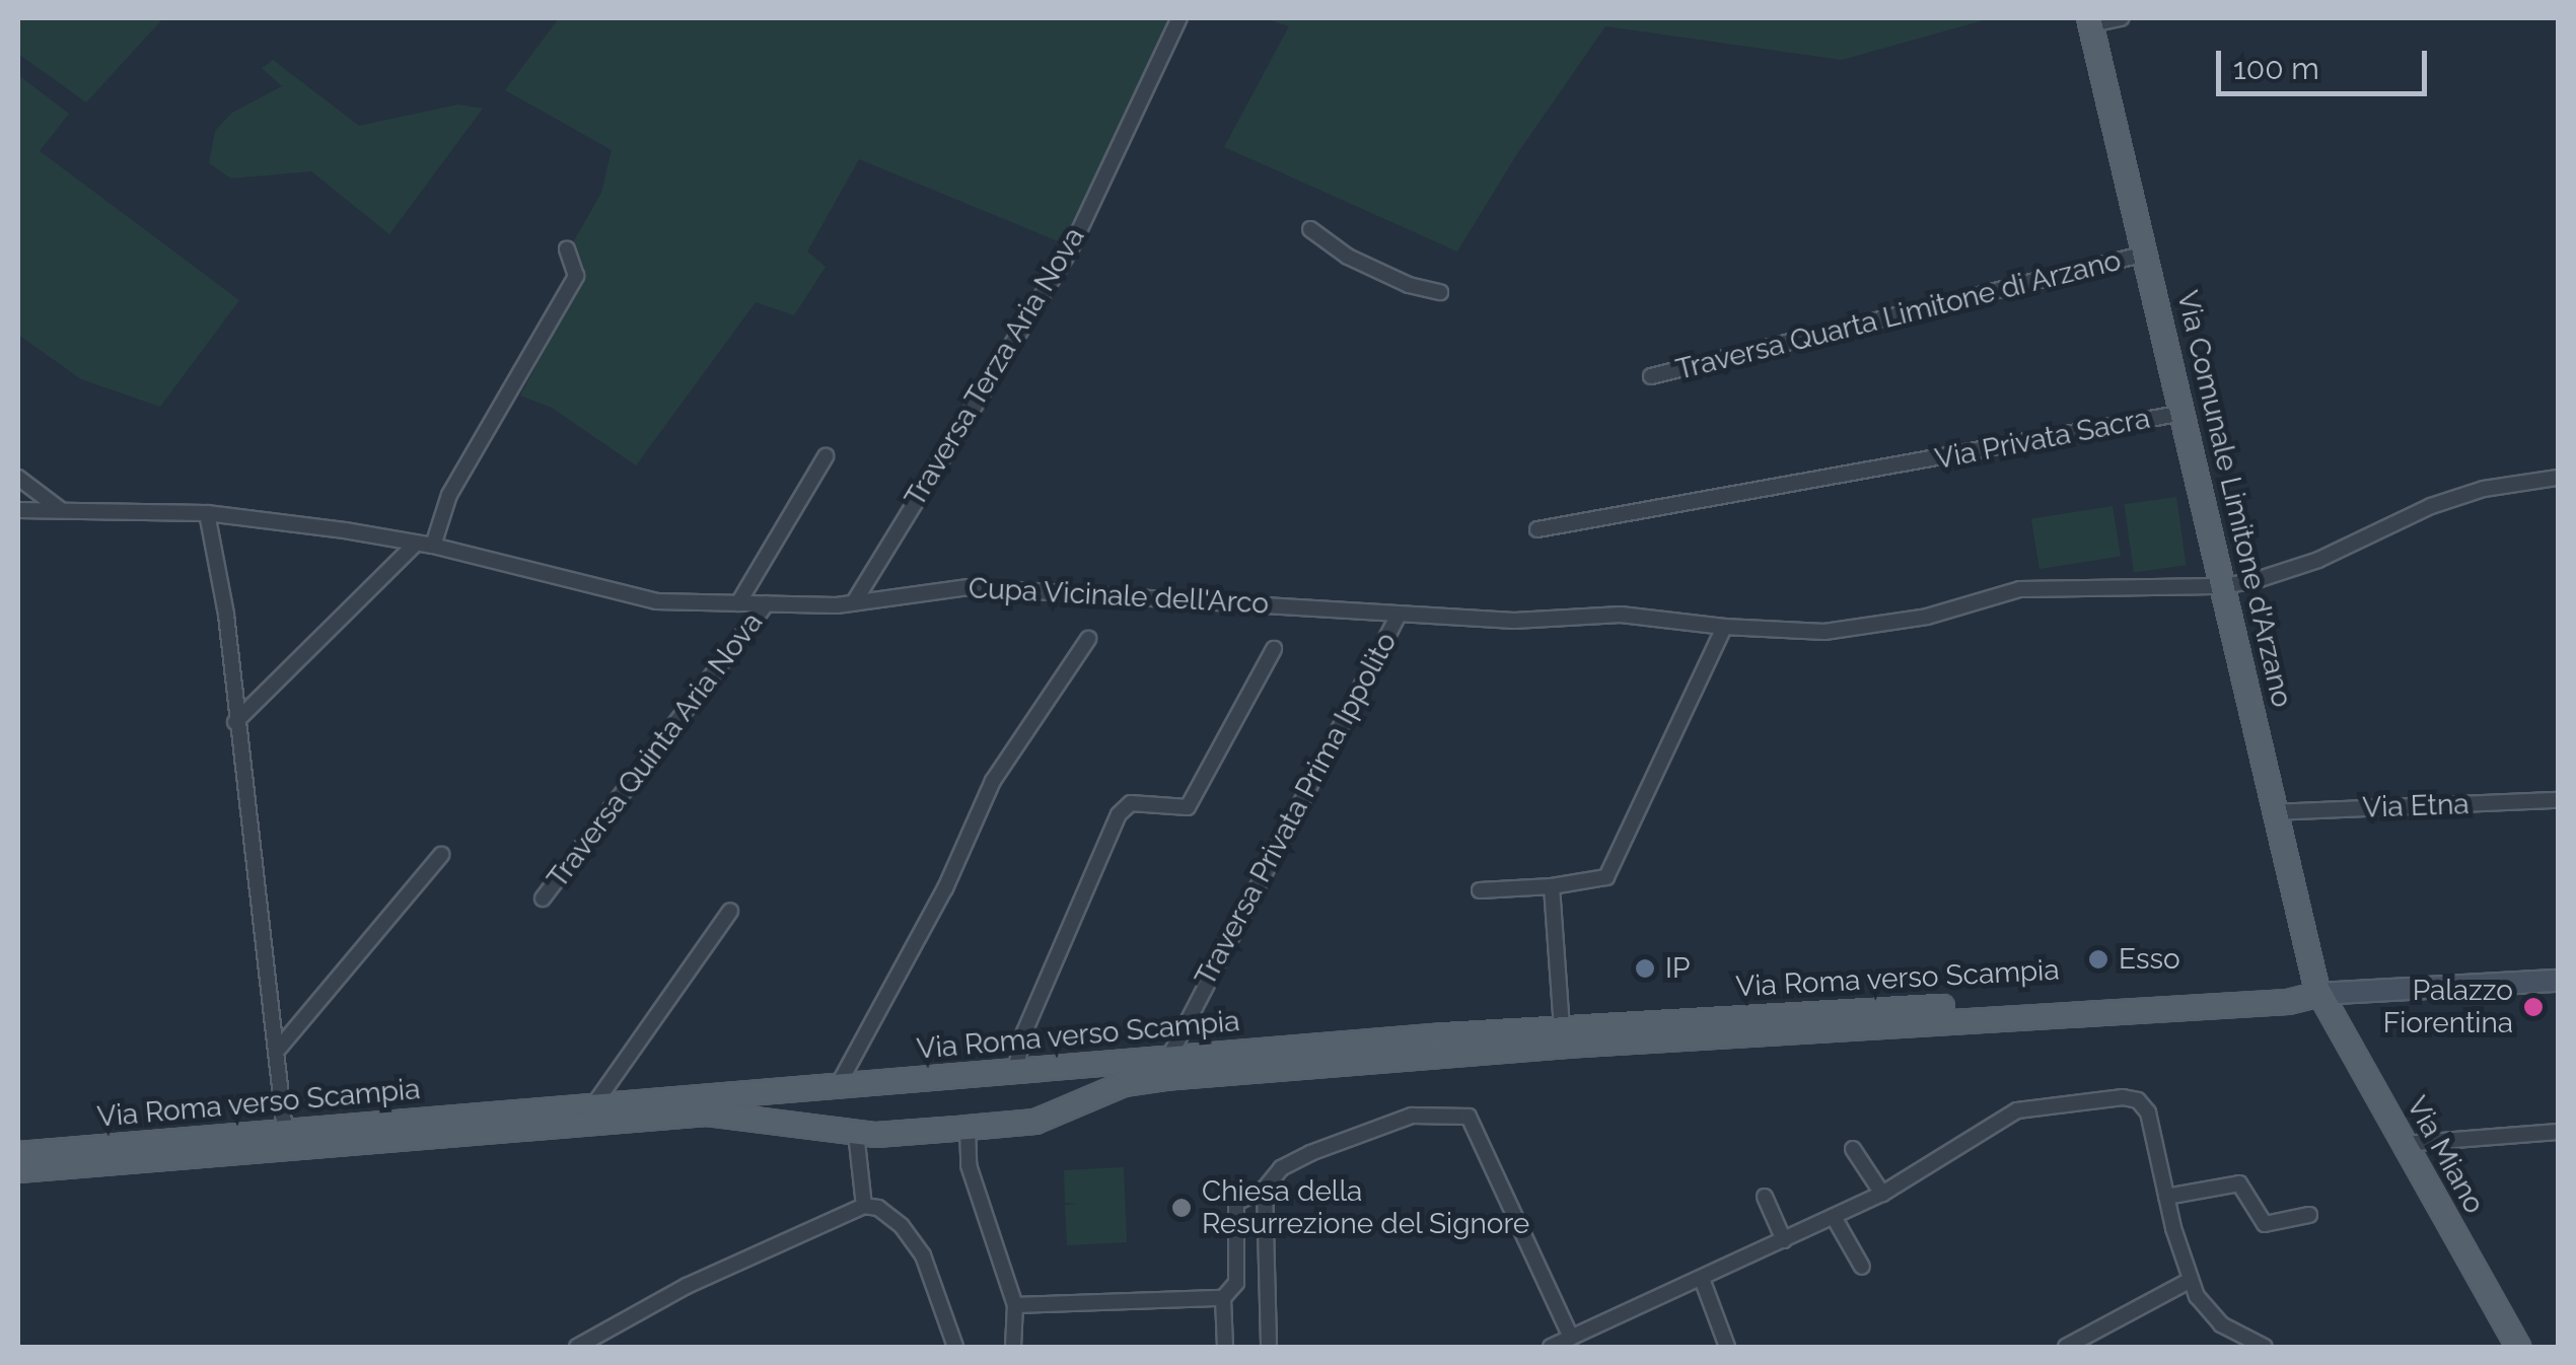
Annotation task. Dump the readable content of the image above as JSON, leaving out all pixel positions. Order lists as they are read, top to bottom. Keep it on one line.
{"streets":{"main road":["Via Comunale Limitone d'Arzano","Via Roma verso Scampia","Via Miano"],"street":["Traversa Quarta Limitone di Arzano","Traversa Terza Aria Nova","Via Privata Sacra","Cupa Vicinale dell'Arco","Traversa Quinta Aria Nova","Via Etna","Traversa Privata Prima Ippolito"]},"crossings":[["Traversa Quarta Limitone di Arzano","Via Comunale Limitone d'Arzano"],["Traversa Terza Aria Nova","Cupa Vicinale dell'Arco"],["Via Privata Sacra","Via Comunale Limitone d'Arzano"],["Via Comunale Limitone d'Arzano","Cupa Vicinale dell'Arco"],["Via Comunale Limitone d'Arzano","Via Etna"],["Via Comunale Limitone d'Arzano","Via Roma verso Scampia"],["Via Comunale Limitone d'Arzano","Via Miano"],["Cupa Vicinale dell'Arco","Traversa Quinta Aria Nova"],["Cupa Vicinale dell'Arco","Traversa Privata Prima Ippolito"],["Traversa Privata Prima Ippolito","Via Roma verso Scampia"],["Via Roma verso Scampia","Via Miano"]],"places":["Esso","IP","Palazzo Fiorentina","Chiesa della Resurrezione del Signore"],"scale_bar":"100 m"}
